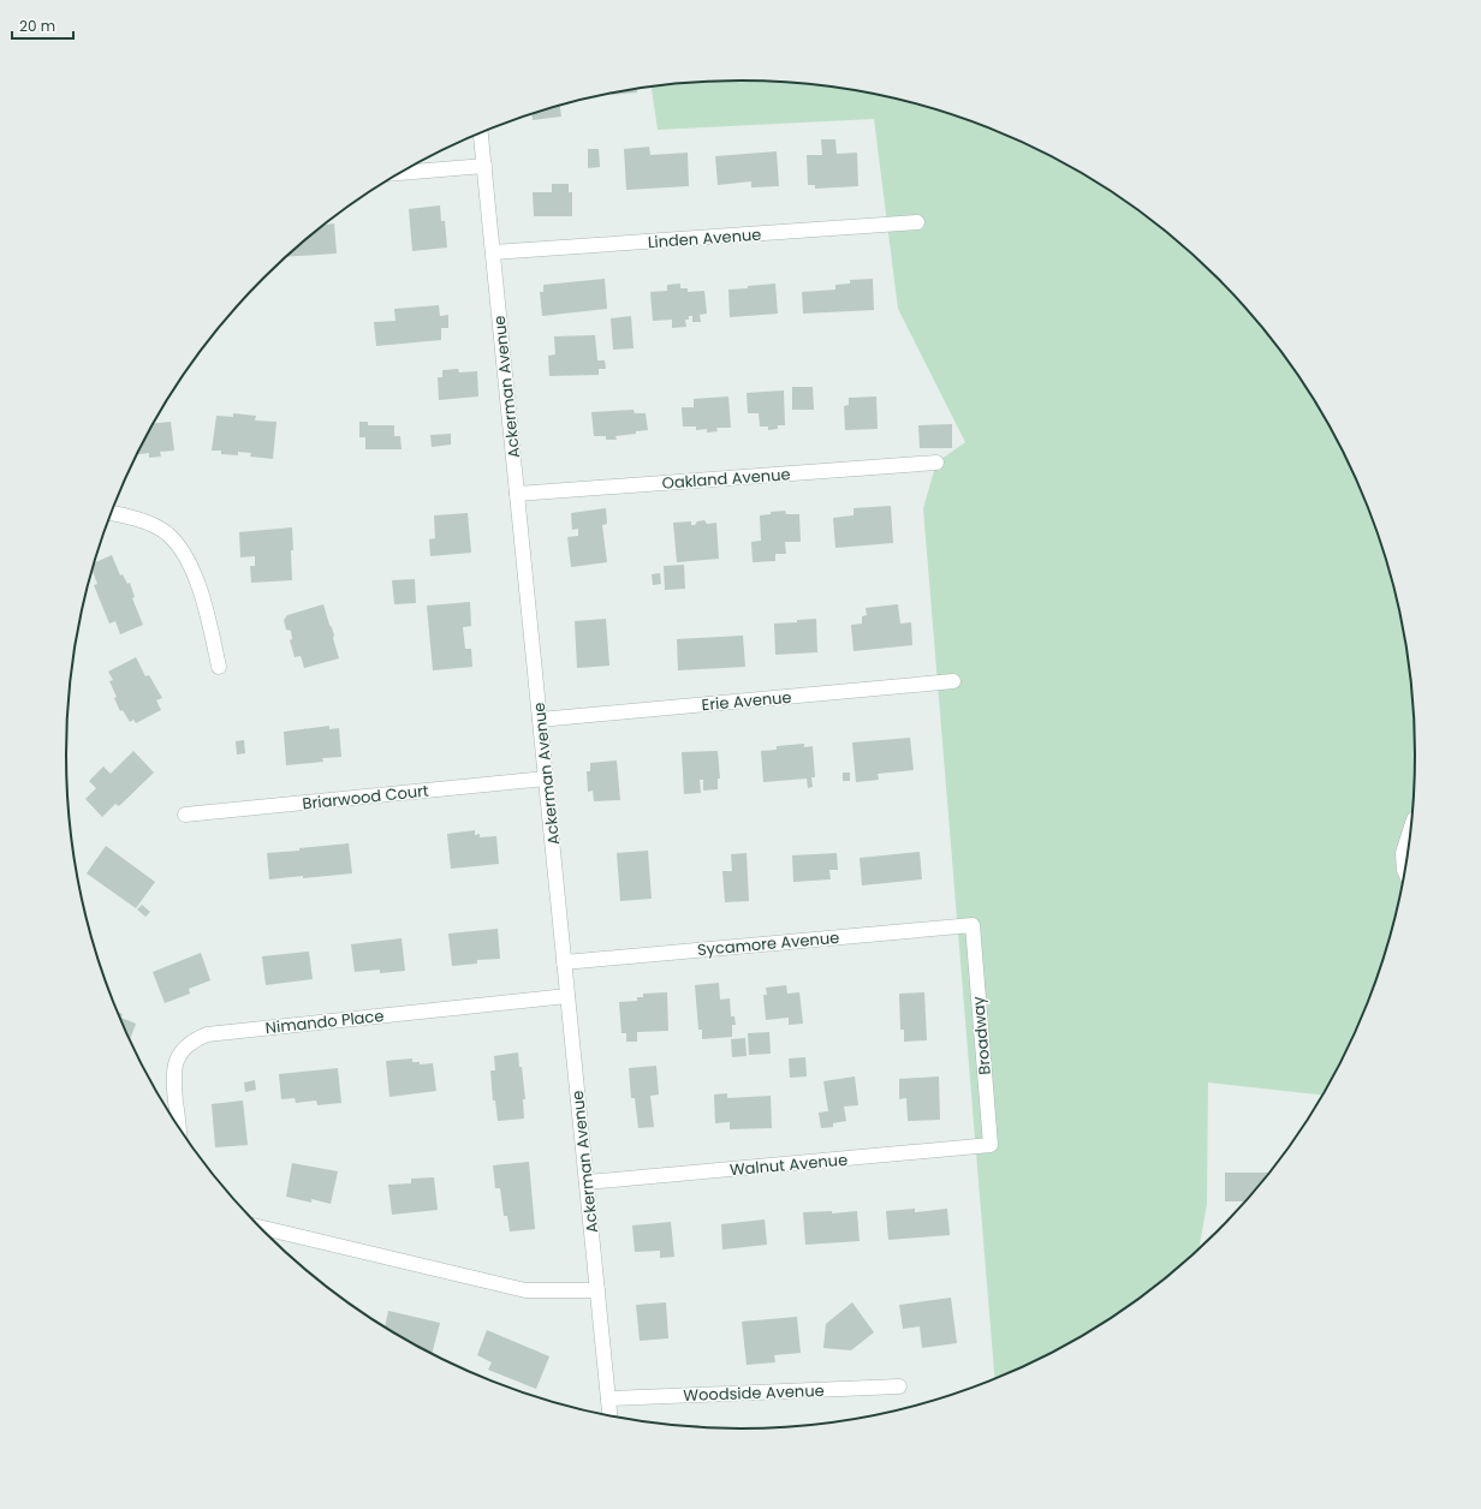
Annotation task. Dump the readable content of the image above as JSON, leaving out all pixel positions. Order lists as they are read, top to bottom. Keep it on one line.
{"streets":{"street":["Linden Avenue","Ackerman Avenue","Oakland Avenue","Erie Avenue","Briarwood Court","Sycamore Avenue","Nimando Place","Broadway","Walnut Avenue","Woodside Avenue"]},"crossings":[["Linden Avenue","Ackerman Avenue"],["Ackerman Avenue","Oakland Avenue"],["Ackerman Avenue","Erie Avenue"],["Ackerman Avenue","Briarwood Court"],["Ackerman Avenue","Sycamore Avenue"],["Ackerman Avenue","Nimando Place"],["Ackerman Avenue","Walnut Avenue"],["Ackerman Avenue","Woodside Avenue"],["Sycamore Avenue","Broadway"],["Broadway","Walnut Avenue"]],"scale_bar":"20 m"}
